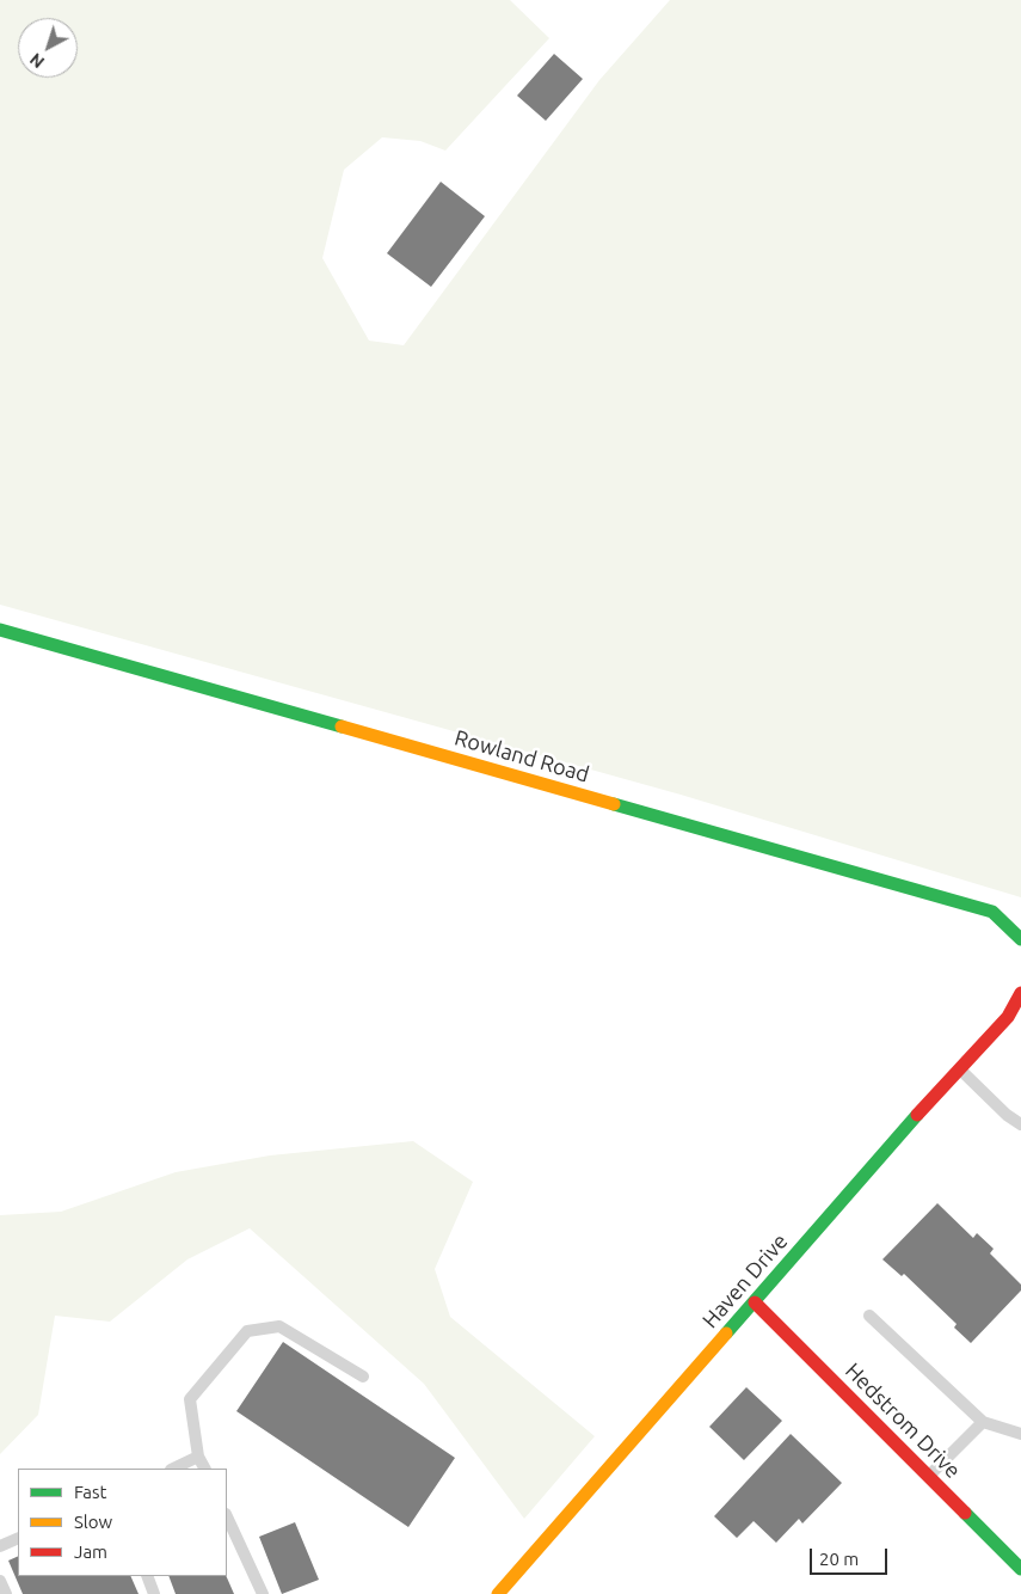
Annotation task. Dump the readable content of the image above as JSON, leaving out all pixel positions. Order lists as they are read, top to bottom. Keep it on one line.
{"streets":{"street":["Rowland Road","Haven Drive","Hedstrom Drive"]},"crossings":[["Haven Drive","Hedstrom Drive"]],"legend":["Fast","Slow","Jam"],"scale_bar":"20 m","north":"bottom left"}
